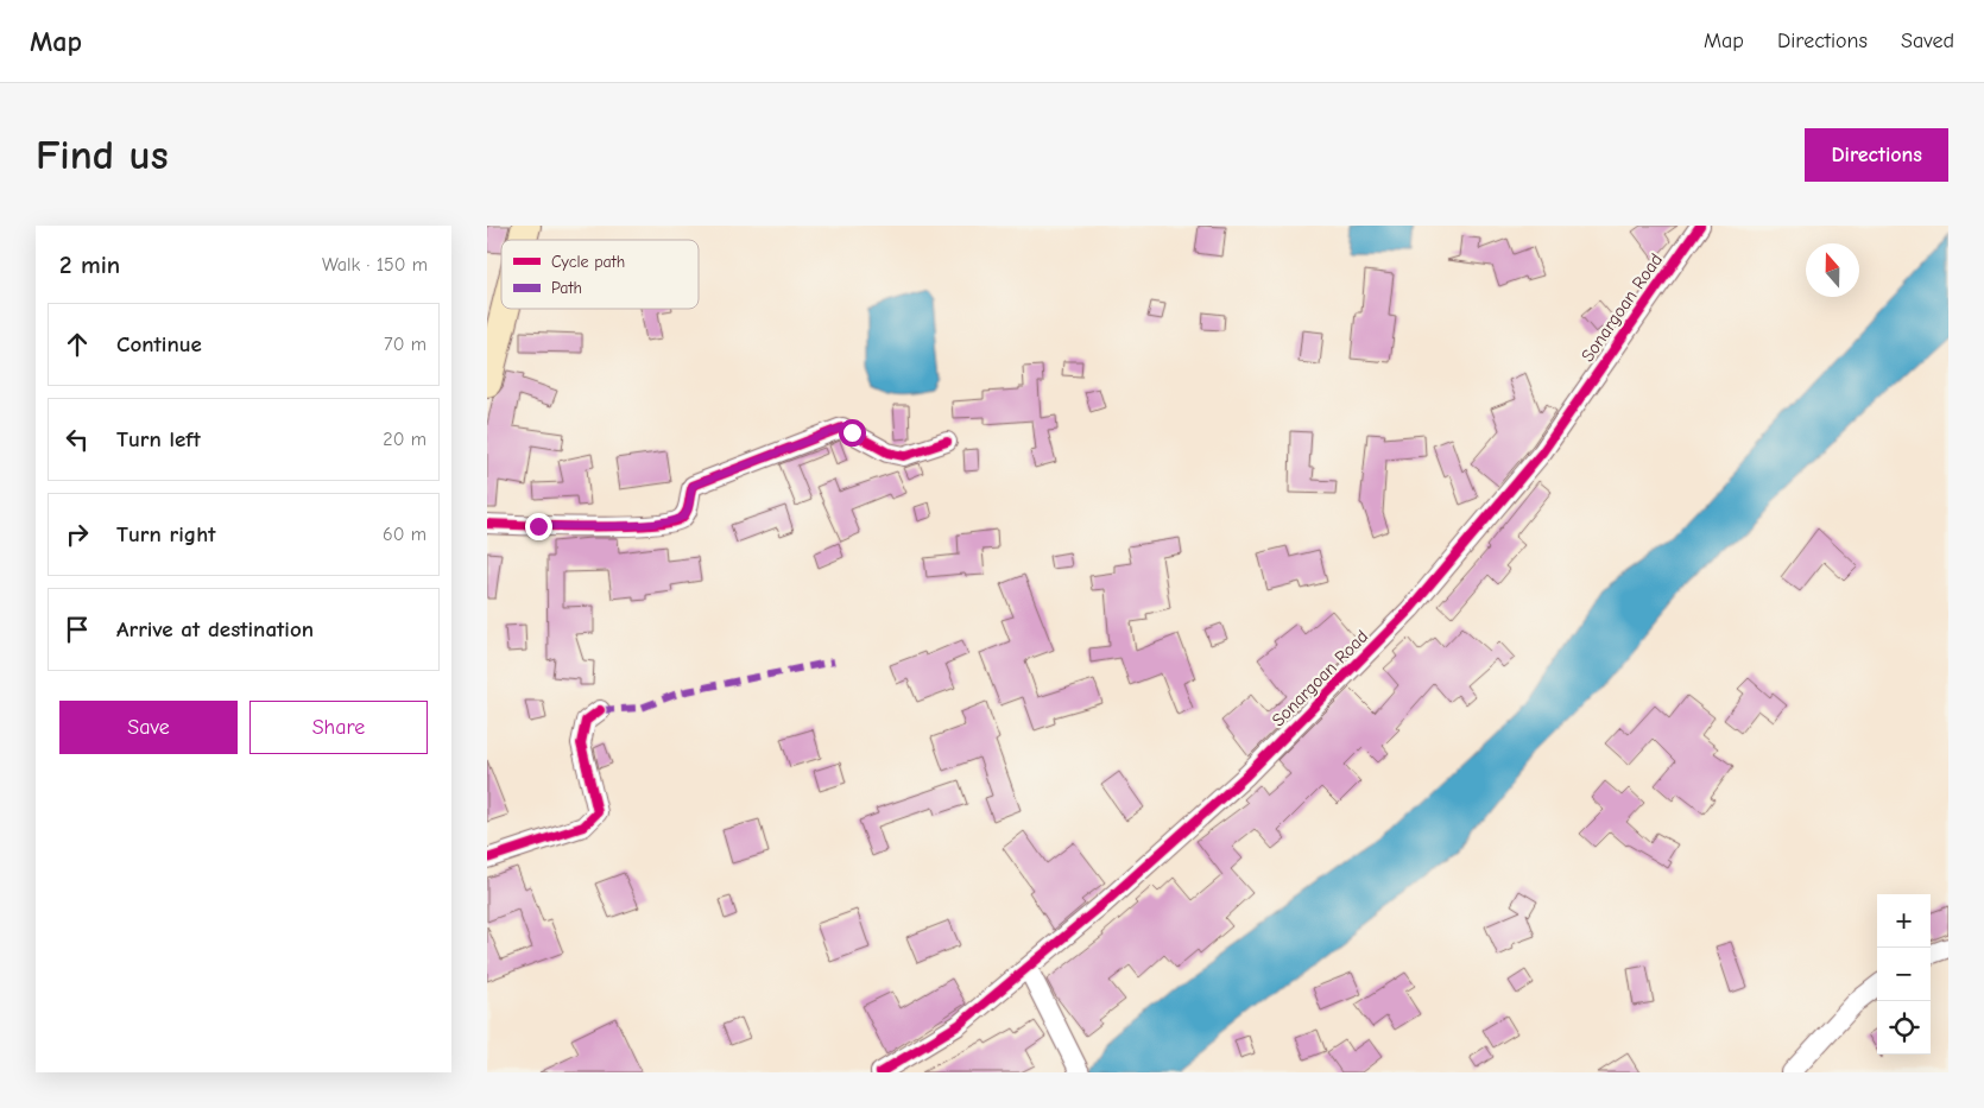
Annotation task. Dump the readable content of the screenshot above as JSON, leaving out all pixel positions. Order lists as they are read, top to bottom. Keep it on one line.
{"streets":{"street":["Sonargoan Road"]},"legend":["Cycle path","Path"],"north":"top","page":{"header":"Map","nav":["Map","Directions","Saved"],"buttons":["Directions",["Save","Share"]],"title":"Find us","heading":["2 min","Walk · 150 m"],"list":[["Continue","70 m"],["Turn left","20 m"],["Turn right","60 m"],"Arrive at destination"],"map_buttons":["+","−"]}}
